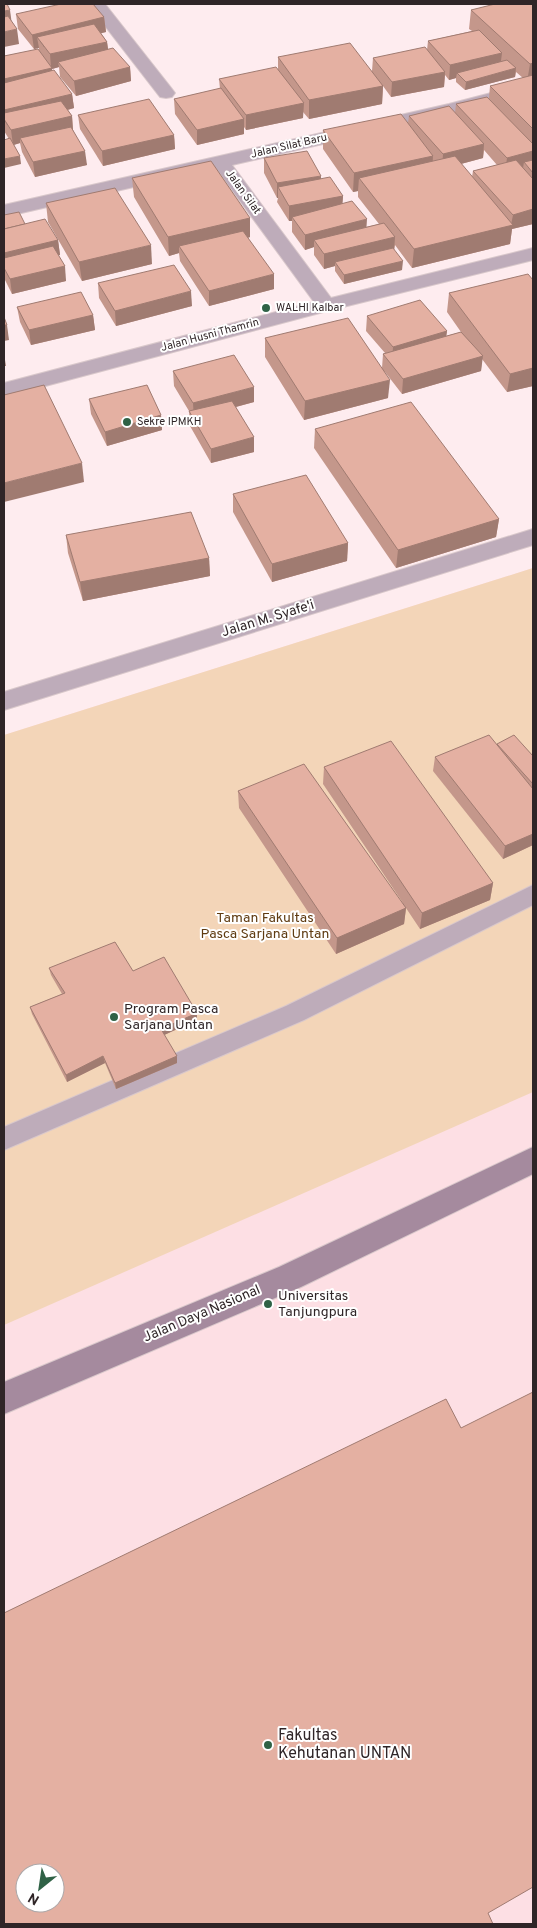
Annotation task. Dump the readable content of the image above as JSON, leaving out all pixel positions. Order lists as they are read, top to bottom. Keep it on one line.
{"streets":{"street":["Jalan Silat Baru","Jalan Silat","Jalan Husni Thamrin","Jalan M. Syafe'i","Jalan Daya Nasional"]},"crossings":[["Jalan Silat Baru","Jalan Silat"],["Jalan Silat","Jalan Husni Thamrin"]],"parks":["Taman Fakultas Pasca Sarjana Untan"],"places":["WALHI Kalbar","Sekre IPMKH","Program Pasca Sarjana Untan","Universitas Tanjungpura","Fakultas Kehutanan UNTAN"],"north":"bottom left"}
